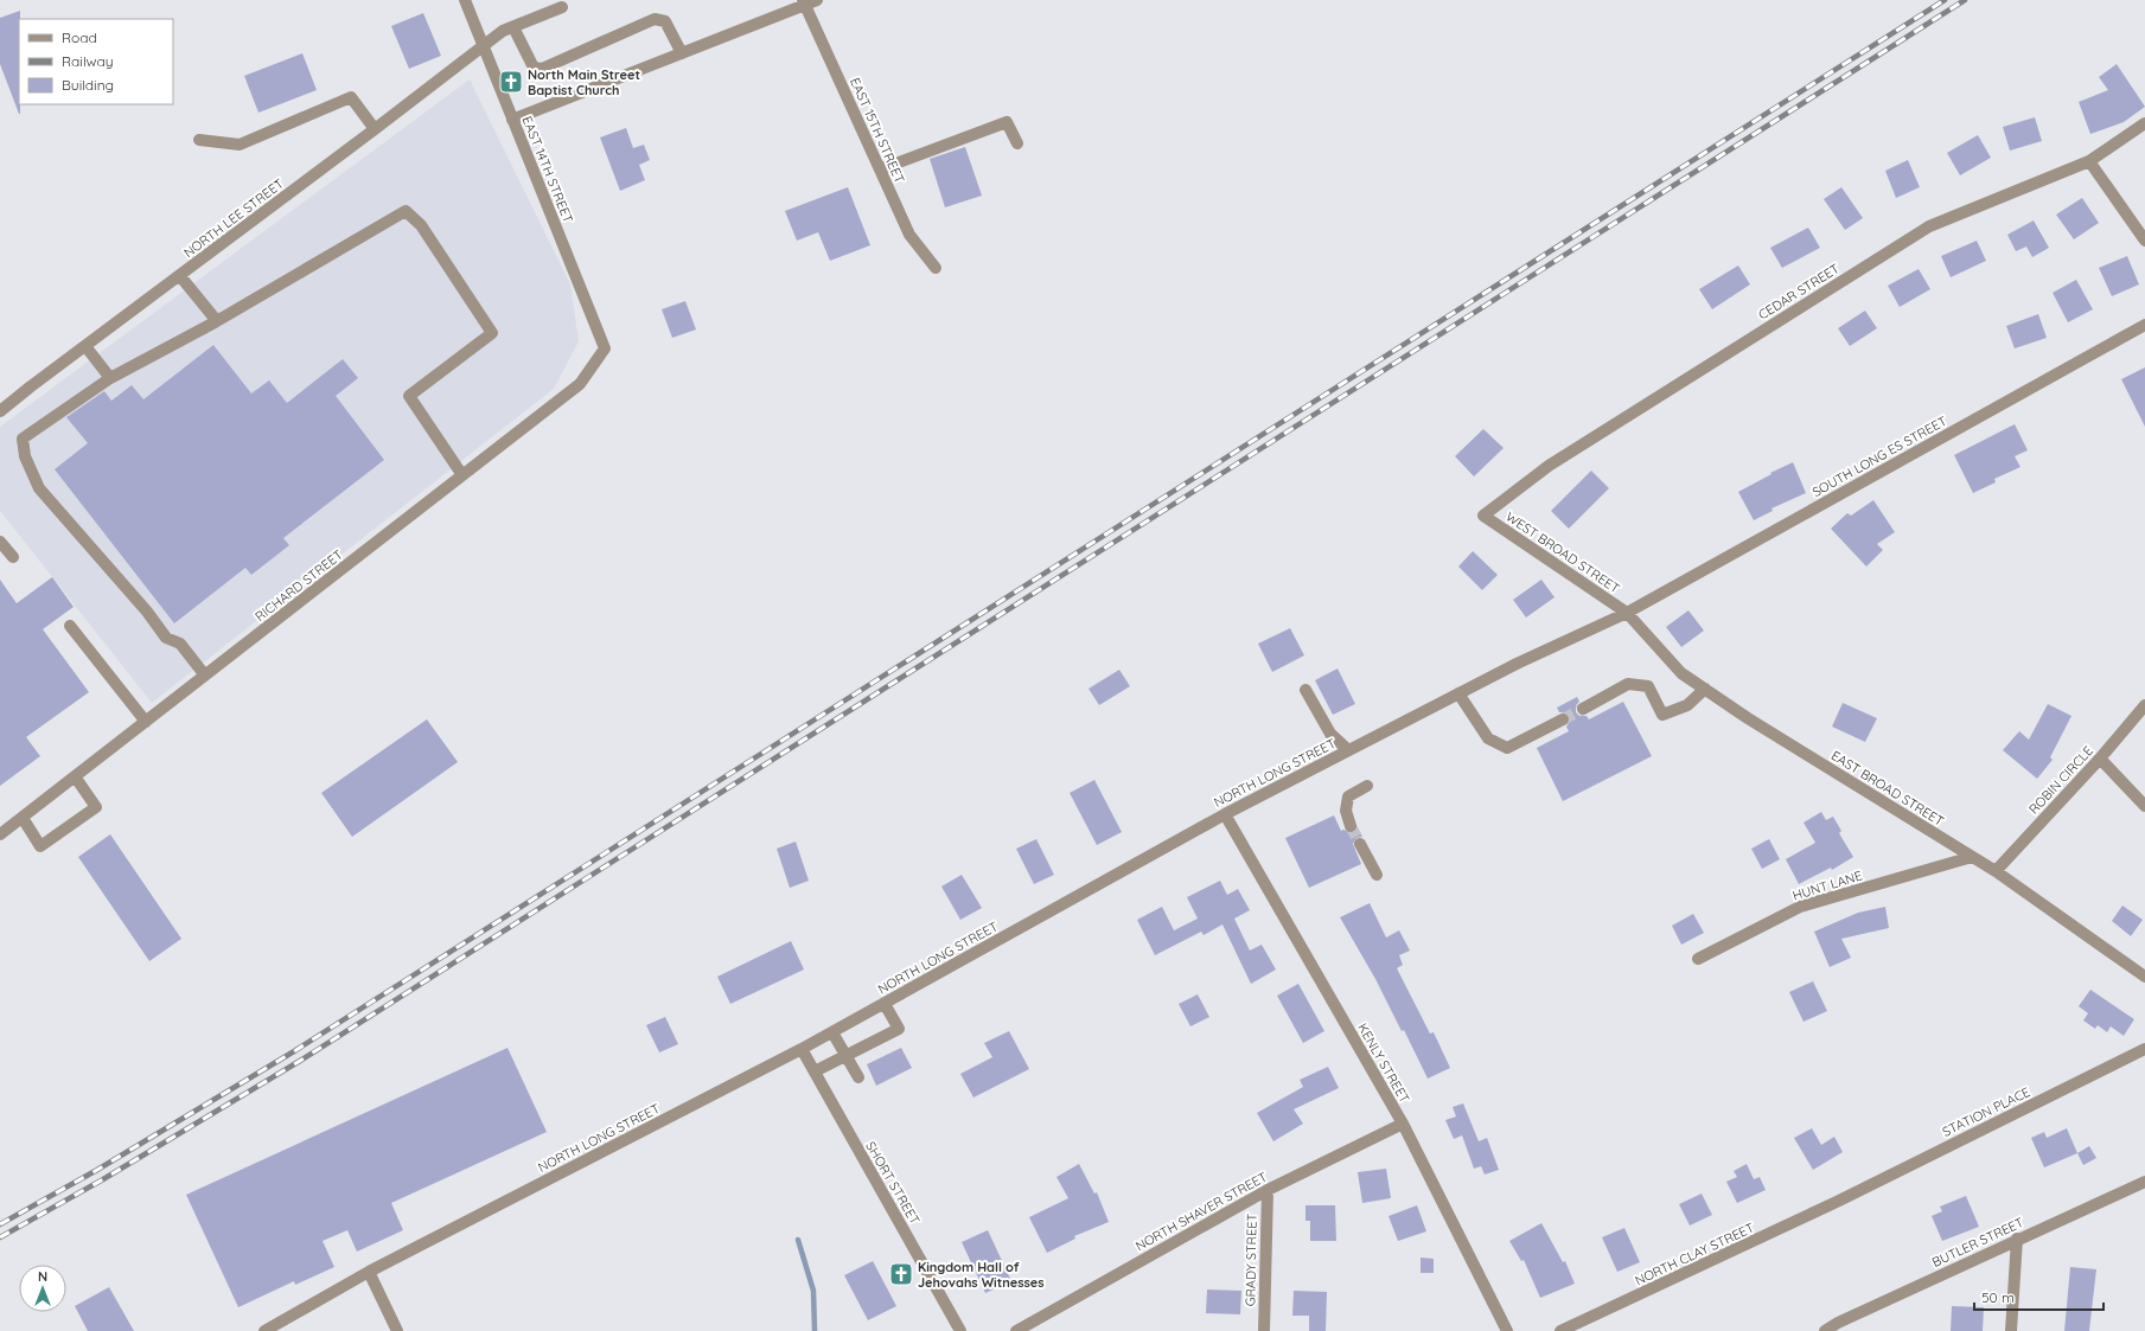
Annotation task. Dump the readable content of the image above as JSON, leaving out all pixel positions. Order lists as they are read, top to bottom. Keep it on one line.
{"streets":{"street":["EAST 15TH STREET","EAST 14TH STREET","NORTH LEE STREET","CEDAR STREET","SOUTH LONG ES STREET","WEST BROAD STREET","RICHARD STREET","NORTH LONG STREET","ROBIN CIRCLE","EAST BROAD STREET","HUNT LANE","KENLY STREET","STATION PLACE","SHORT STREET","NORTH SHAVER STREET","BUTLER STREET","NORTH CLAY STREET","GRADY STREET"]},"crossings":[["EAST 14TH STREET","NORTH LEE STREET"],["EAST 14TH STREET","RICHARD STREET"],["CEDAR STREET","WEST BROAD STREET"],["SOUTH LONG ES STREET","WEST BROAD STREET"],["SOUTH LONG ES STREET","NORTH LONG STREET"],["SOUTH LONG ES STREET","EAST BROAD STREET"],["WEST BROAD STREET","NORTH LONG STREET"],["WEST BROAD STREET","EAST BROAD STREET"],["NORTH LONG STREET","EAST BROAD STREET"],["NORTH LONG STREET","KENLY STREET"],["NORTH LONG STREET","SHORT STREET"],["ROBIN CIRCLE","EAST BROAD STREET"],["EAST BROAD STREET","HUNT LANE"],["KENLY STREET","NORTH SHAVER STREET"],["STATION PLACE","NORTH CLAY STREET"],["NORTH SHAVER STREET","GRADY STREET"]],"places":{"church":["North Main Street Baptist Church","Kingdom Hall of Jehovahs Witnesses"]},"legend":["Road","Railway","Building"],"scale_bar":"50 m","north":"top"}
